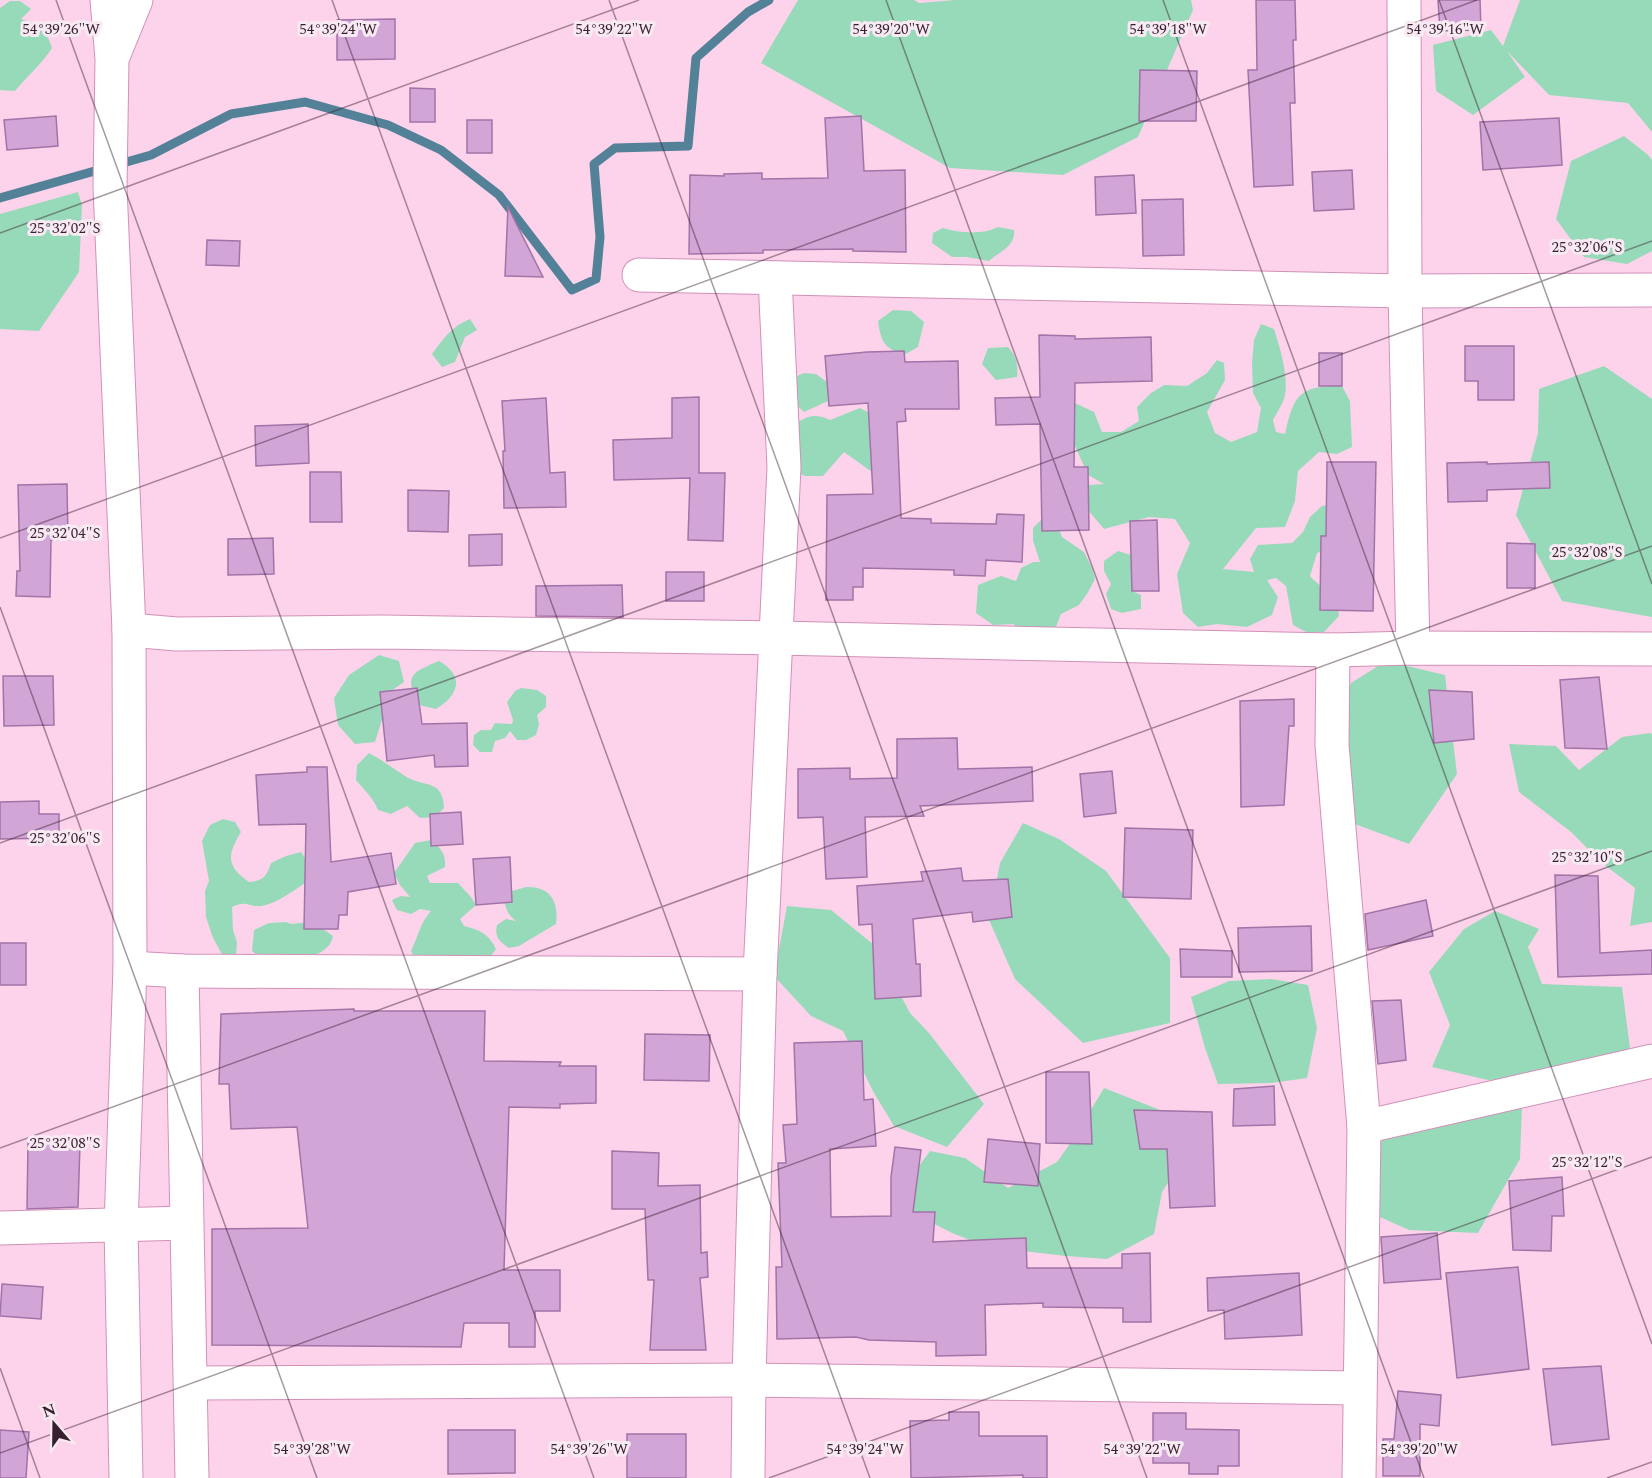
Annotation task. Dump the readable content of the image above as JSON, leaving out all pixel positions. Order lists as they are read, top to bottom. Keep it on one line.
{"north":"top","coordinates":["54°39'26\"W","54°39'24\"W","54°39'22\"W","54°39'20\"W","54°39'18\"W","54°39'16\"W","25°32'02\"S","25°32'06\"S","25°32'04\"S","25°32'08\"S","25°32'10\"S","25°32'12\"S","54°39'28\"W"]}
